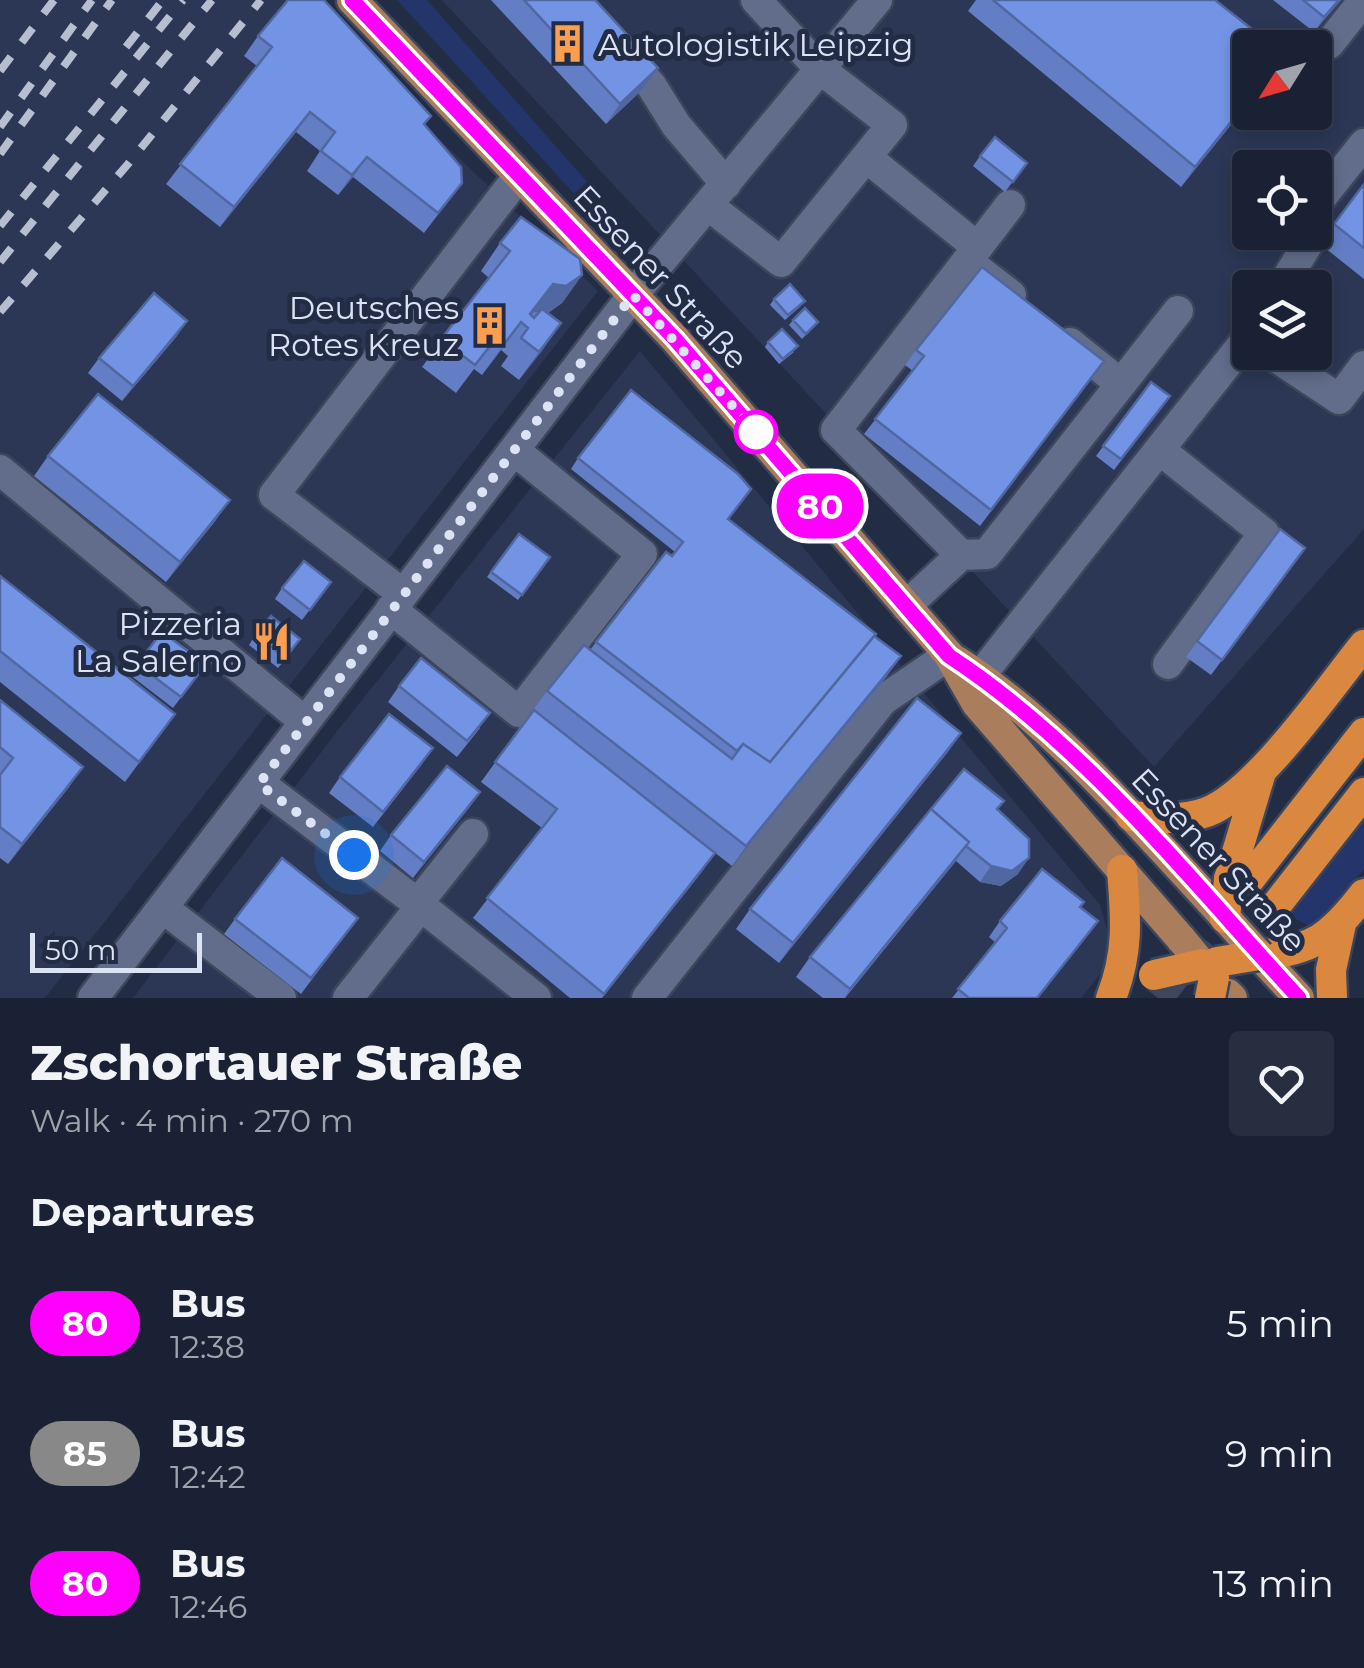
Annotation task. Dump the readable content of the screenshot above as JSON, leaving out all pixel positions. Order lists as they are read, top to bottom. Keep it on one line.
{"streets":{"main road":["Essener Straße"]},"places":{"building":["Autologistik Leipzig","Deutsches Rotes Kreuz"],"restaurant":["Pizzeria La Salerno"]},"lines":["bus line 80"],"scale_bar":"50 m","north":"bottom left","page":{"on_map":"80","scale":"50 m","heading":[["Zschortauer Straße","Walk · 4 min · 270 m"],"Departures"],"list":[{"mark":"80","name":"Bus","note":"12:38","value":"5 min"},{"mark":"85","name":"Bus","note":"12:42","value":"9 min"},{"mark":"80","name":"Bus","note":"12:46","value":"13 min"}]}}
